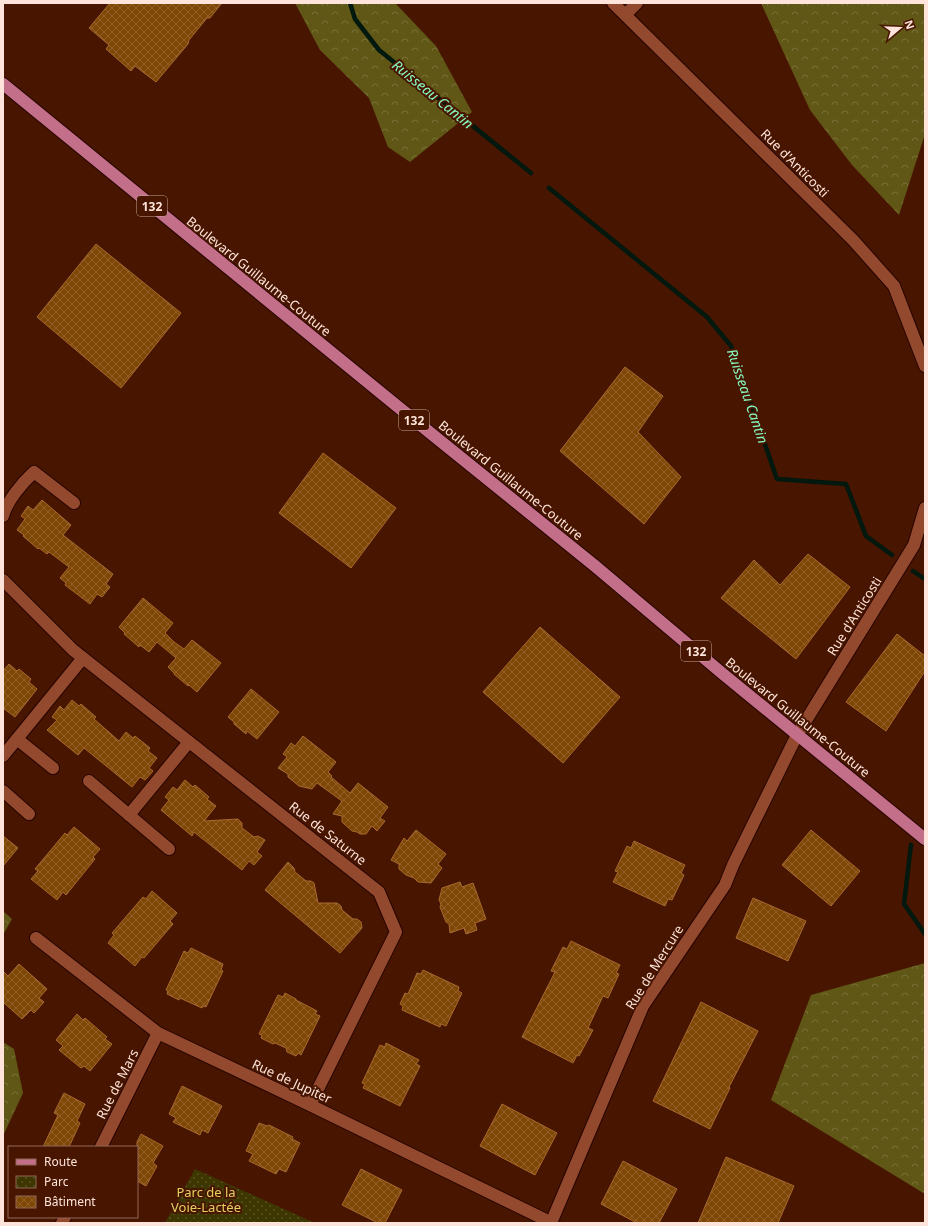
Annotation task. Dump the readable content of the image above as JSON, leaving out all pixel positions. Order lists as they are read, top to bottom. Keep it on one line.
{"streets":{"main road":["132","Boulevard Guillaume-Couture"],"street":["Rue d'Anticosti","Rue de Saturne","Rue de Mercure","Rue de Jupiter","Rue de Mars"]},"crossings":[["Rue d'Anticosti","Boulevard Guillaume-Couture"],["Rue d'Anticosti","Rue de Mercure"],["Boulevard Guillaume-Couture","Rue de Mercure"],["Rue de Saturne","Rue de Jupiter"],["Rue de Mercure","Rue de Jupiter"],["Rue de Jupiter","Rue de Mars"]],"water":["Ruisseau Cantin"],"parks":["Parc de la Voie-Lactée"],"legend":["Route","Parc","Bâtiment"],"north":"right"}
